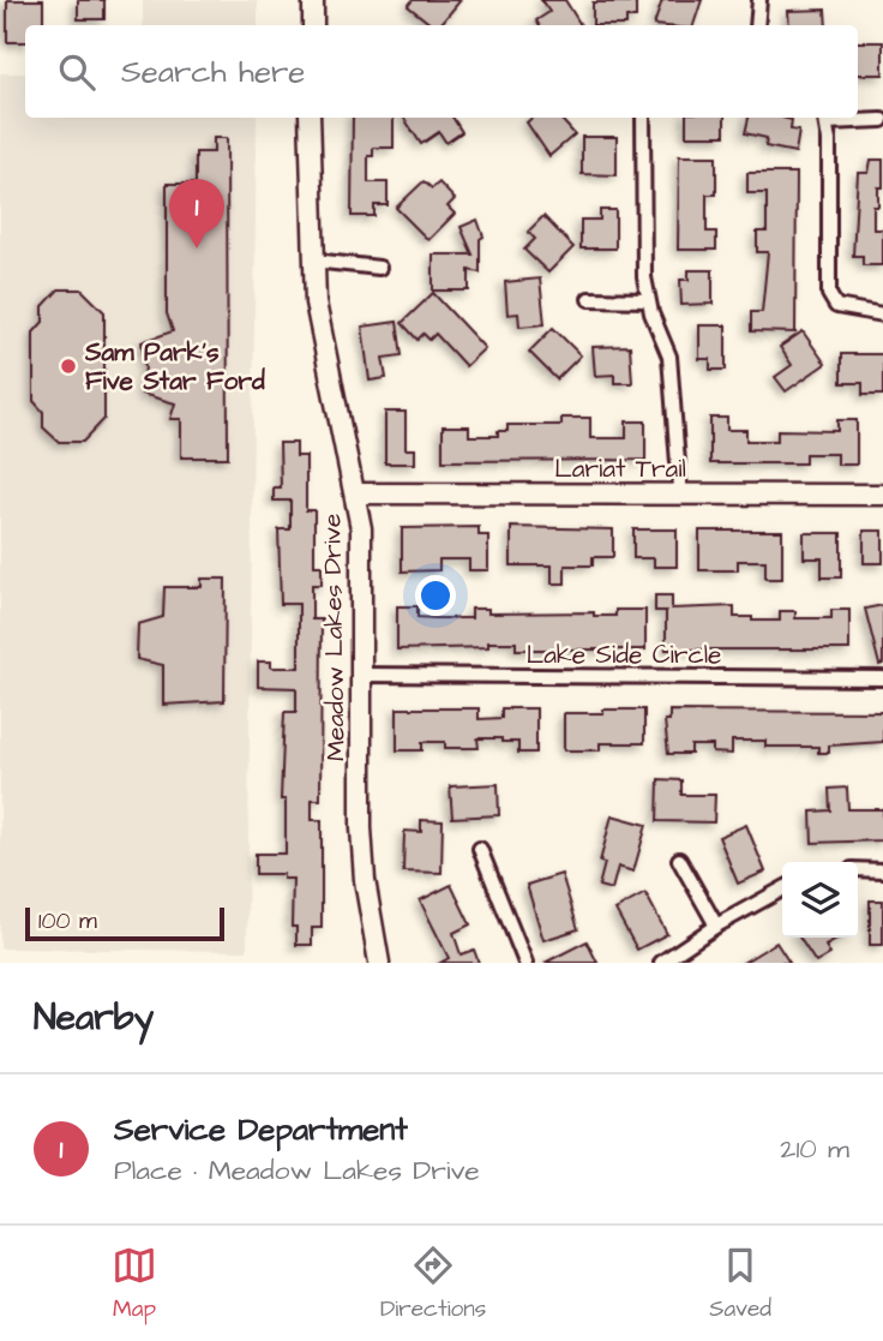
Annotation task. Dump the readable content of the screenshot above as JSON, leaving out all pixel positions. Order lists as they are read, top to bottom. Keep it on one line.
{"streets":{"street":["Lariat Trail","Meadow Lakes Drive","Lake Side Circle"]},"crossings":[["Lariat Trail","Meadow Lakes Drive"],["Meadow Lakes Drive","Lake Side Circle"]],"places":["Sam Park's Five Star Ford"],"scale_bar":"100 m","page":{"search":"Search here","pins":"1","scale":"100 m","heading":"Nearby","list":[{"mark":"1","name":"Service Department","note":"Place · Meadow Lakes Drive","value":"210 m"}],"nav":["Map","Directions","Saved"]}}
